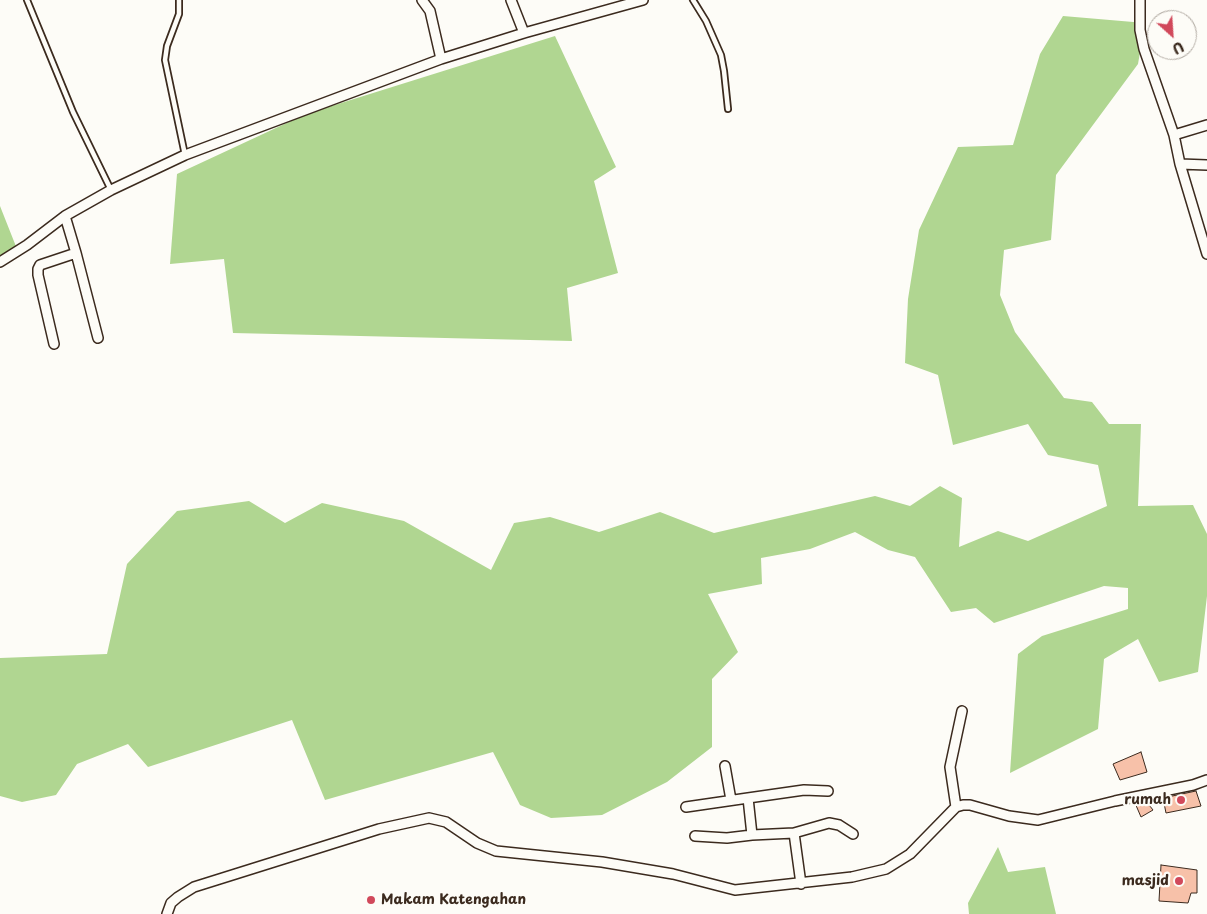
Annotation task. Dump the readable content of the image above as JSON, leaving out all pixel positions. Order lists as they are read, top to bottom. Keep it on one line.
{"places":["rumah","masjid","Makam Katengahan"],"north":"bottom right"}
